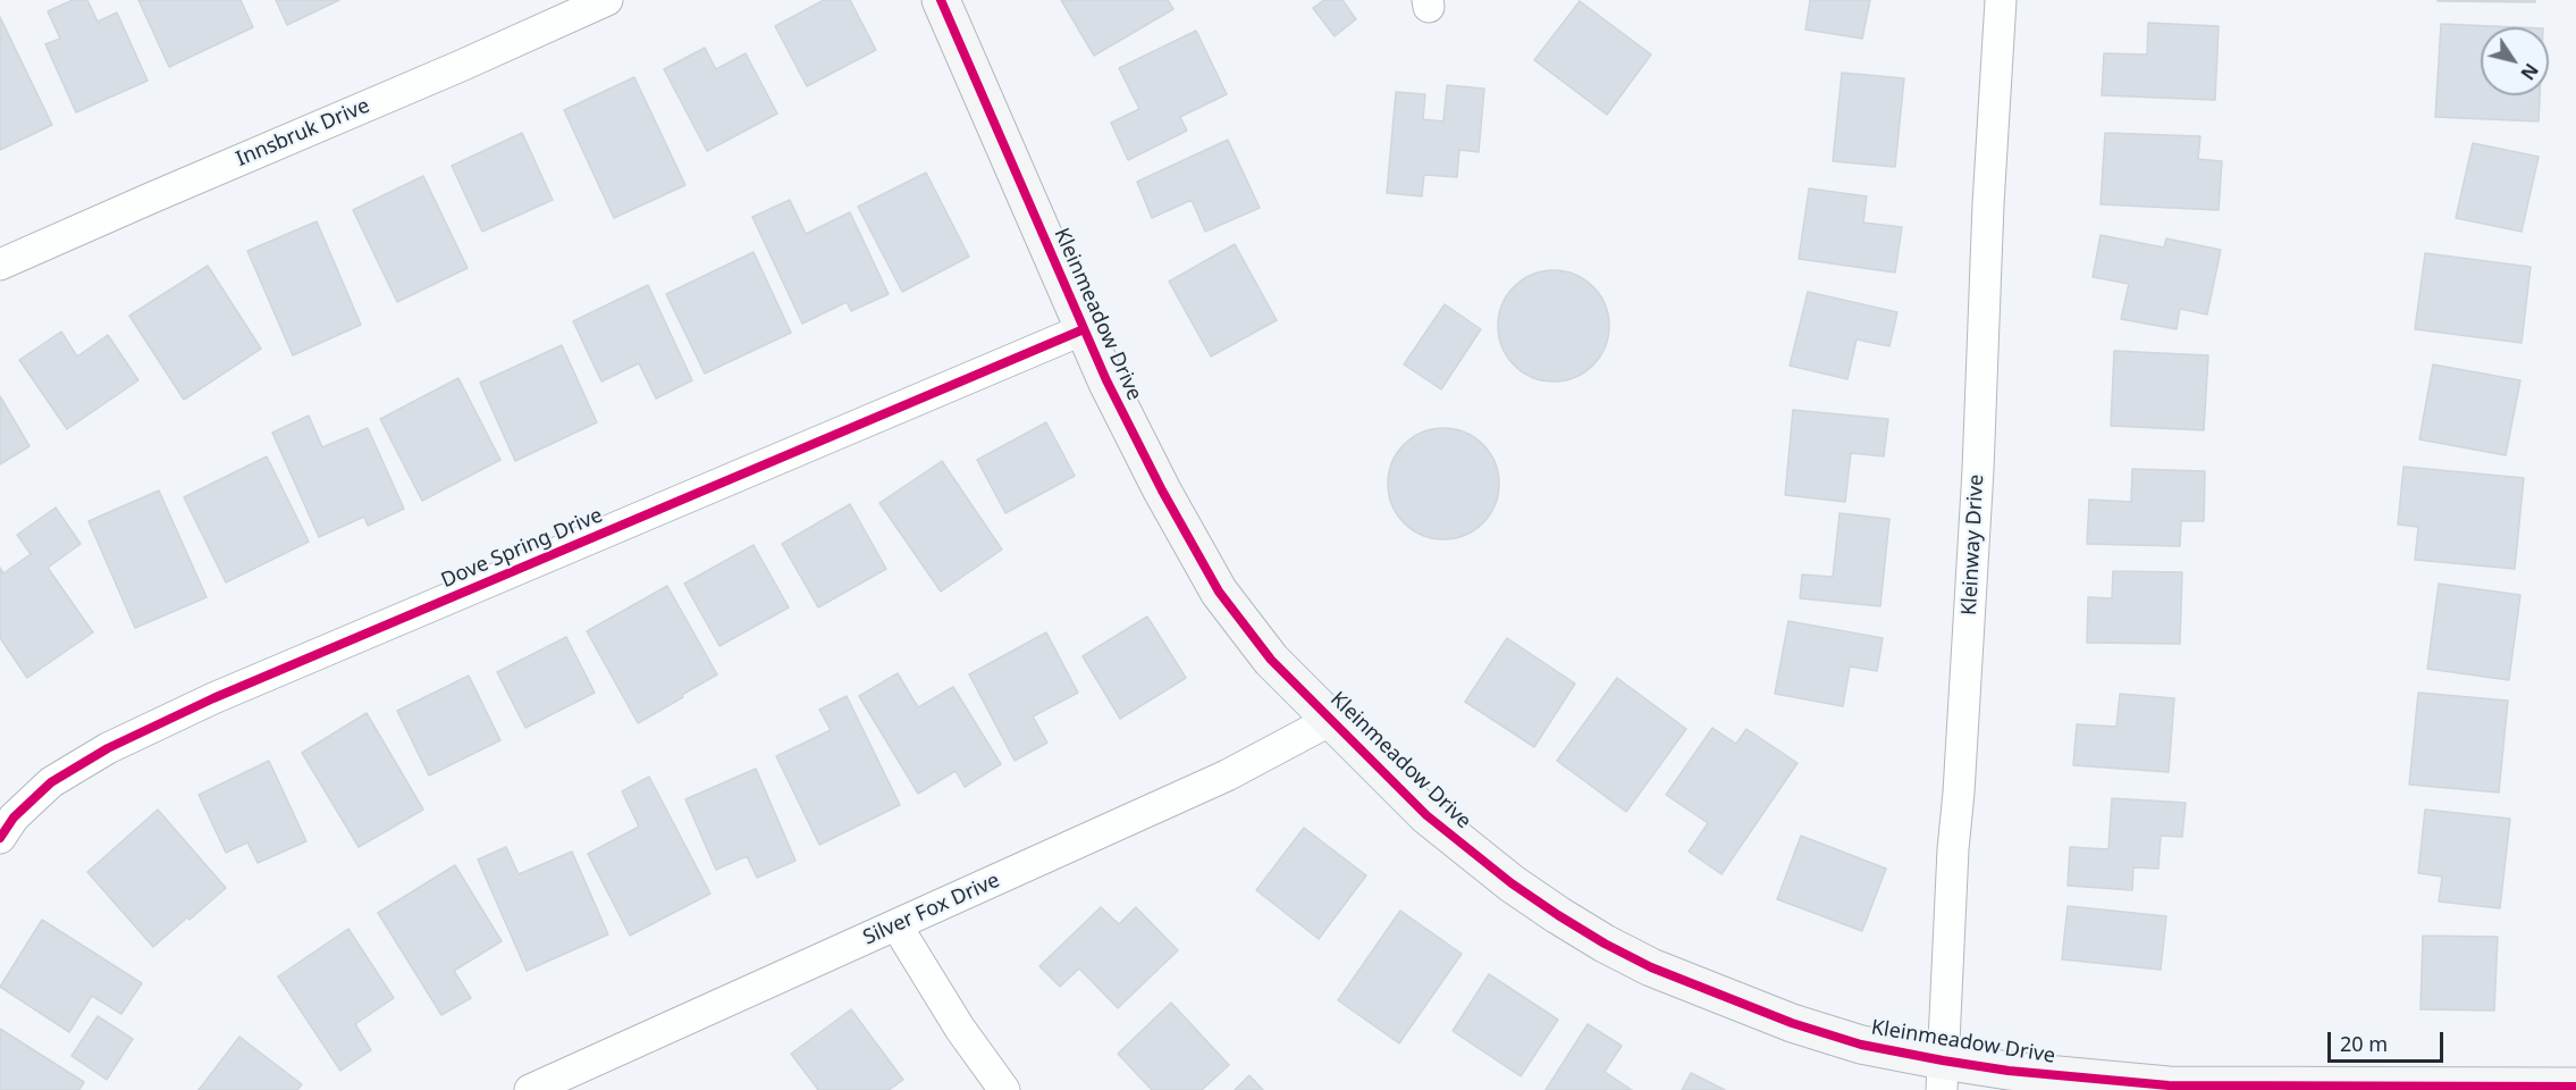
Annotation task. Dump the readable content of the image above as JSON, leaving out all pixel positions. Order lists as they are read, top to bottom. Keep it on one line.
{"streets":{"street":["Innsbruk Drive","Kleinmeadow Drive","Kleinway Drive","Dove Spring Drive","Silver Fox Drive"]},"crossings":[["Kleinmeadow Drive","Kleinway Drive"],["Kleinmeadow Drive","Dove Spring Drive"],["Kleinmeadow Drive","Silver Fox Drive"]],"scale_bar":"20 m","north":"bottom right"}
